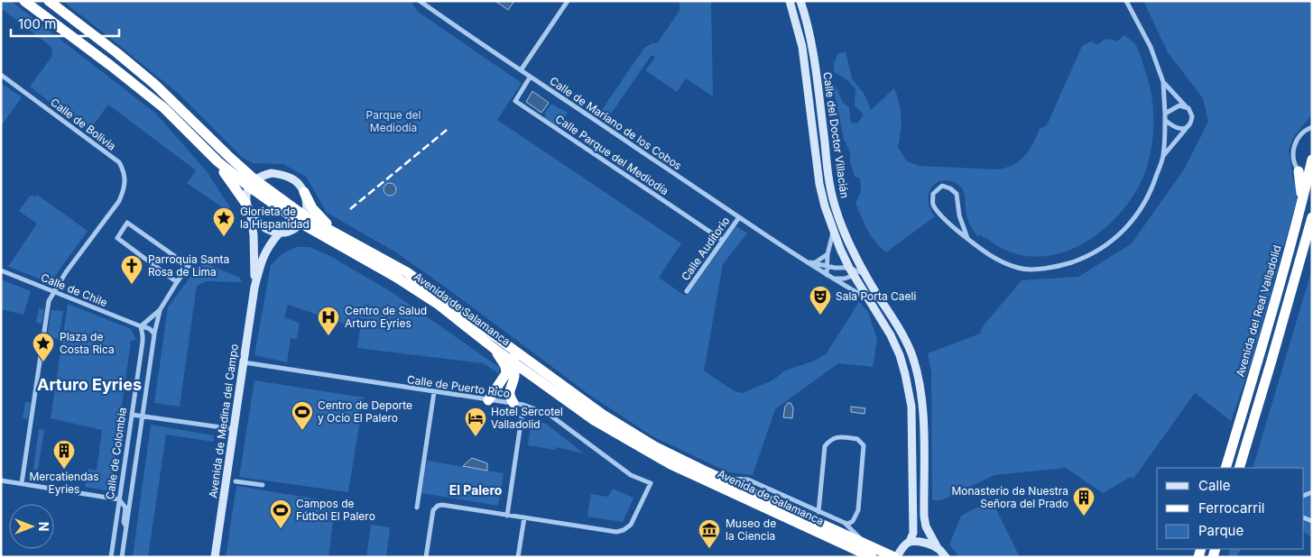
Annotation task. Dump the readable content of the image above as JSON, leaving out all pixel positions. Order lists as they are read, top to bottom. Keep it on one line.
{"streets":{"highway":["Avenida de Salamanca","Avenida del Real Valladolid"],"street":["Calle de Mariano de los Cobos","Calle de Bolivia","Calle del Doctor Villacián","Calle Parque del Mediodía","Calle Auditorio","Calle de Chile","Calle de Puerto Rico","Avenida de Medina del Campo","Calle de Colombia"]},"crossings":[["Calle de Mariano de los Cobos","Calle del Doctor Villacián"],["Calle de Mariano de los Cobos","Calle Parque del Mediodía"],["Calle de Mariano de los Cobos","Calle Auditorio"],["Calle de Bolivia","Calle de Chile"],["Calle Parque del Mediodía","Calle Auditorio"],["Calle de Chile","Calle de Colombia"],["Calle de Puerto Rico","Avenida de Medina del Campo"]],"districts":["Arturo Eyries","El Palero"],"parks":["Parque del Mediodía"],"places":{"place":["Glorieta de la Hispanidad","Plaza de Costa Rica"],"church":["Parroquia Santa Rosa de Lima"],"theatre":["Sala Porta Caeli"],"hospital":["Centro de Salud Arturo Eyries"],"sports":["Centro de Deporte y Ocio El Palero","Campos de Fútbol El Palero"],"hotel":["Hotel Sercotel Valladolid"],"building":["Mercatiendas Eyries","Monasterio de Nuestra Señora del Prado"],"museum":["Museo de la Ciencia"]},"legend":["Calle","Ferrocarril","Parque"],"scale_bar":"100 m","north":"right"}
